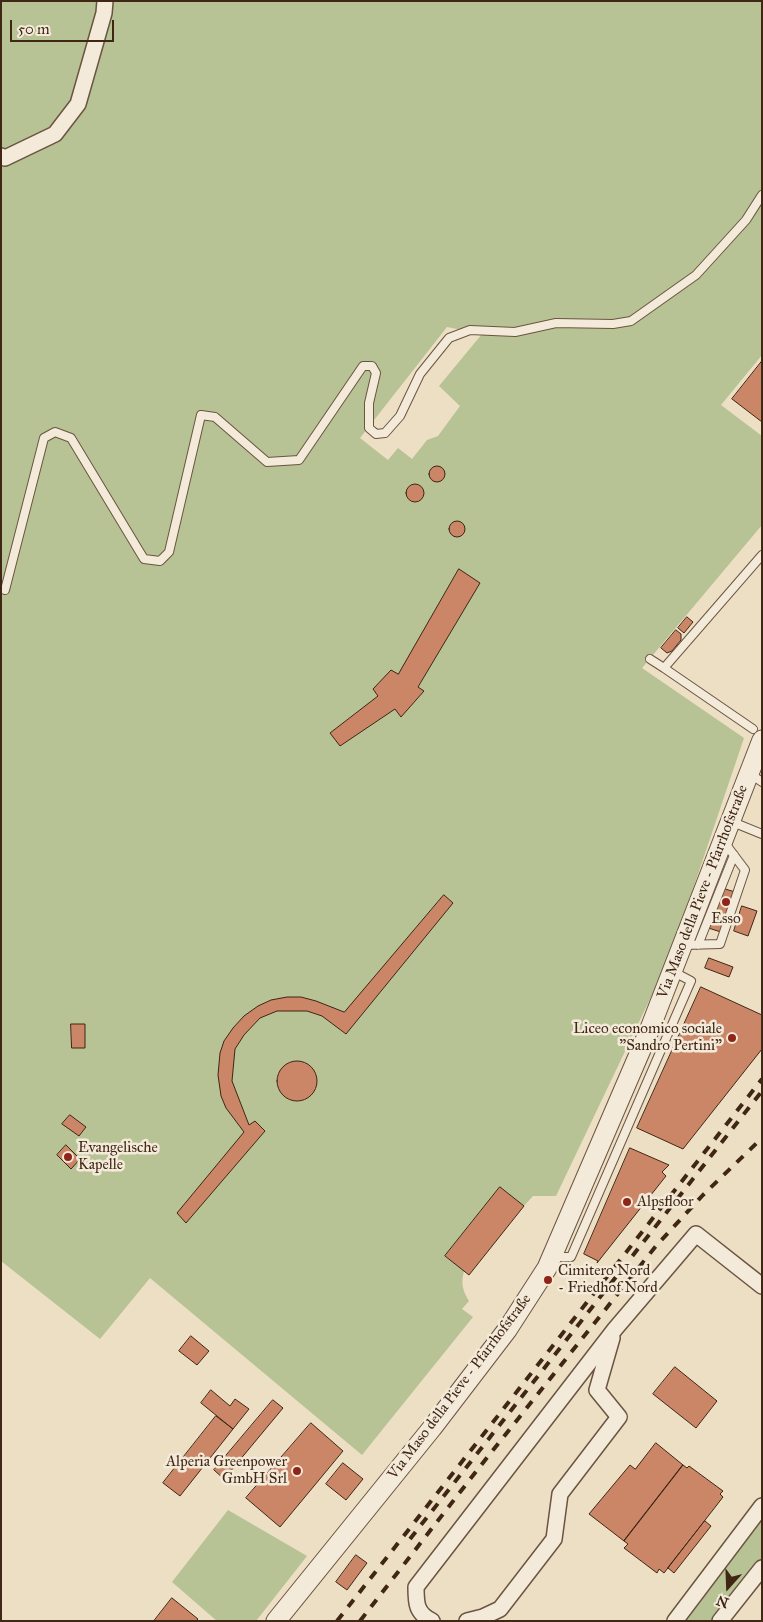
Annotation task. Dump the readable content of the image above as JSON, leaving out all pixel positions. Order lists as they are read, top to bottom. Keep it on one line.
{"streets":{"street":["Via Maso della Pieve - Pfarrhofstraße"]},"places":["Esso","Liceo economico sociale \"Sandro Pertini\"","Evangelische Kapelle","Alpsfloor","Cimitero Nord - Friedhof Nord","Alperia Greenpower GmbH Srl"],"scale_bar":"50 m","north":"bottom"}
